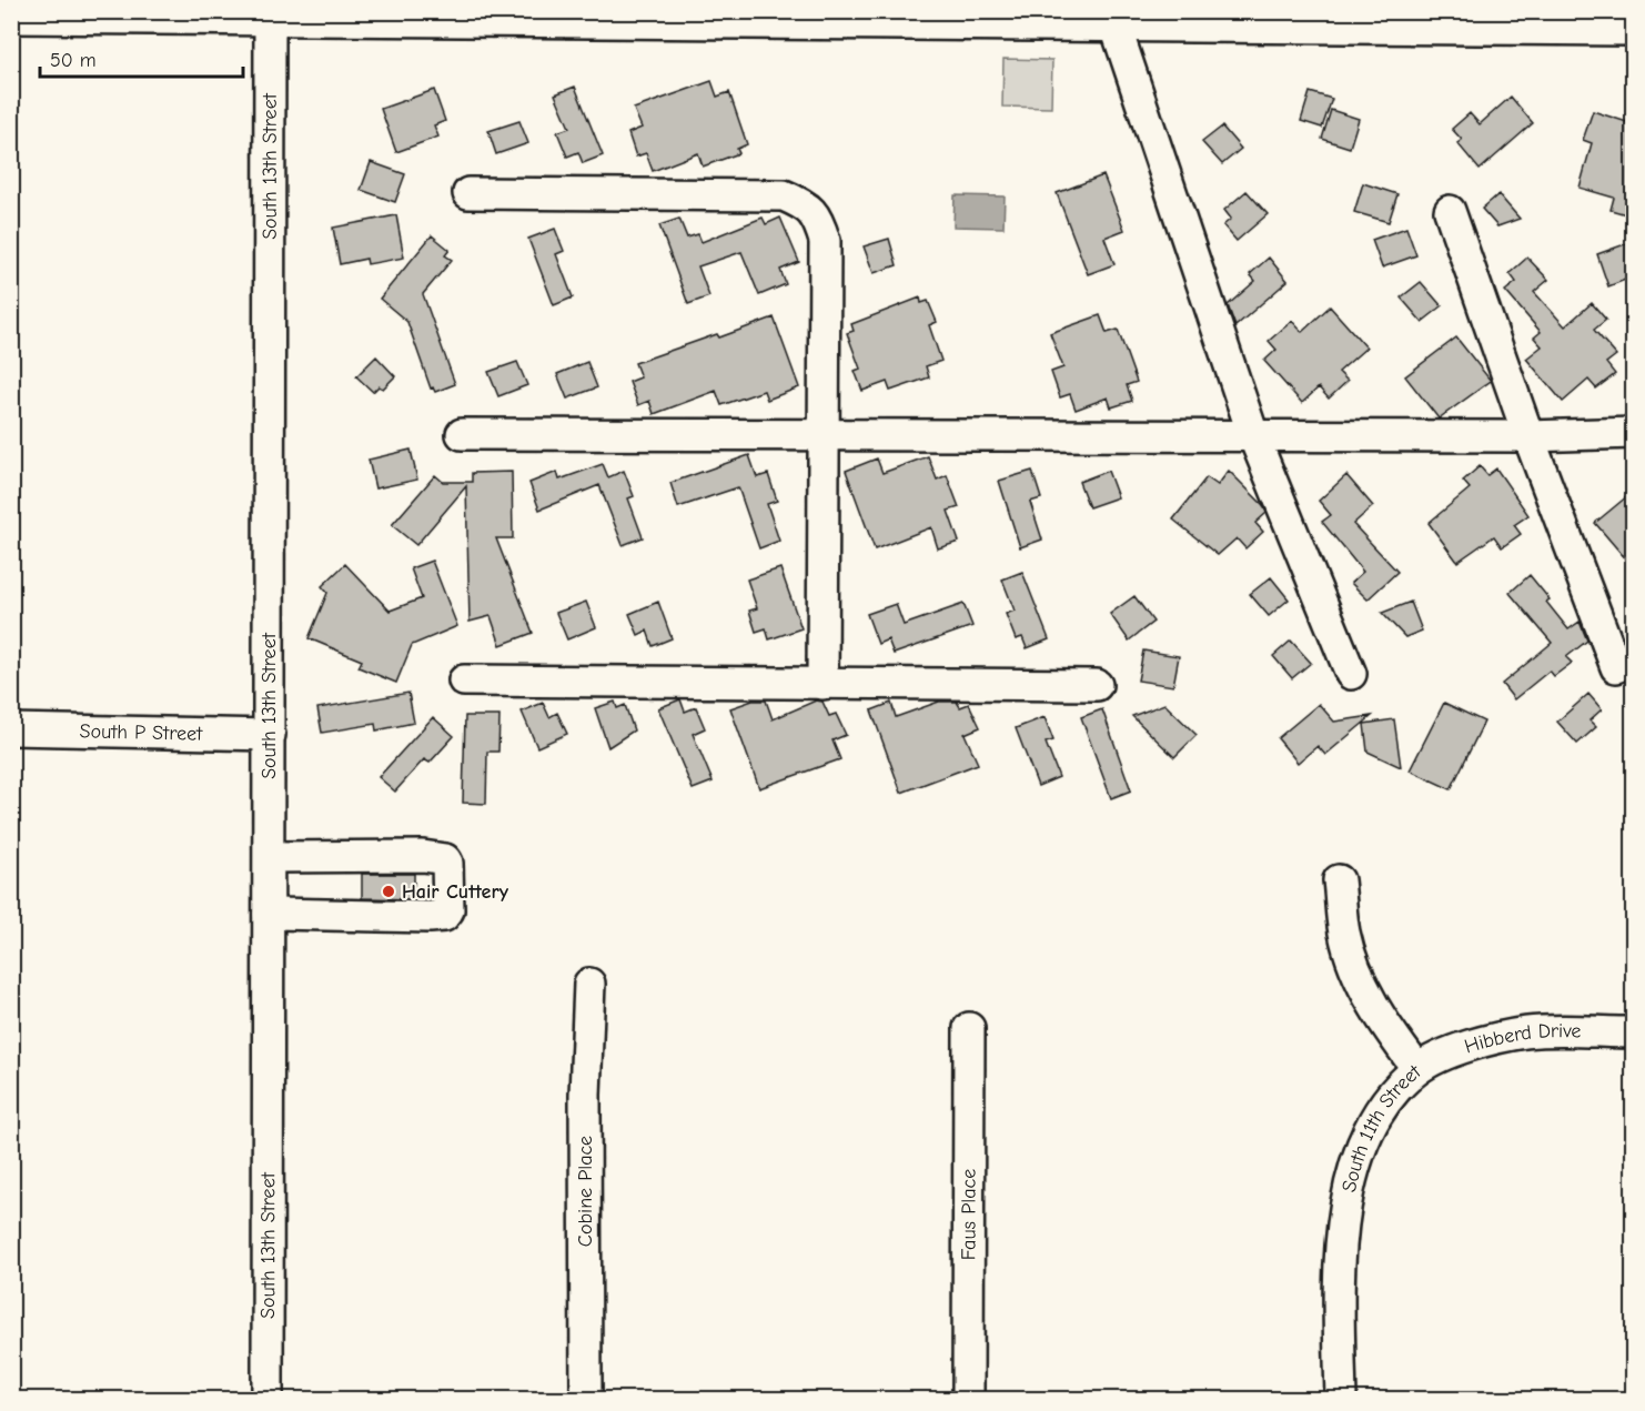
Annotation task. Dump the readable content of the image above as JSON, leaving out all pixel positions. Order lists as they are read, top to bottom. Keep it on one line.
{"streets":{"street":["South 13th Street","South P Street","Hibberd Drive","South 11th Street","Cobine Place","Faus Place"]},"crossings":[["South 13th Street","South P Street"],["Hibberd Drive","South 11th Street"]],"places":["Hair Cuttery"],"scale_bar":"50 m"}
